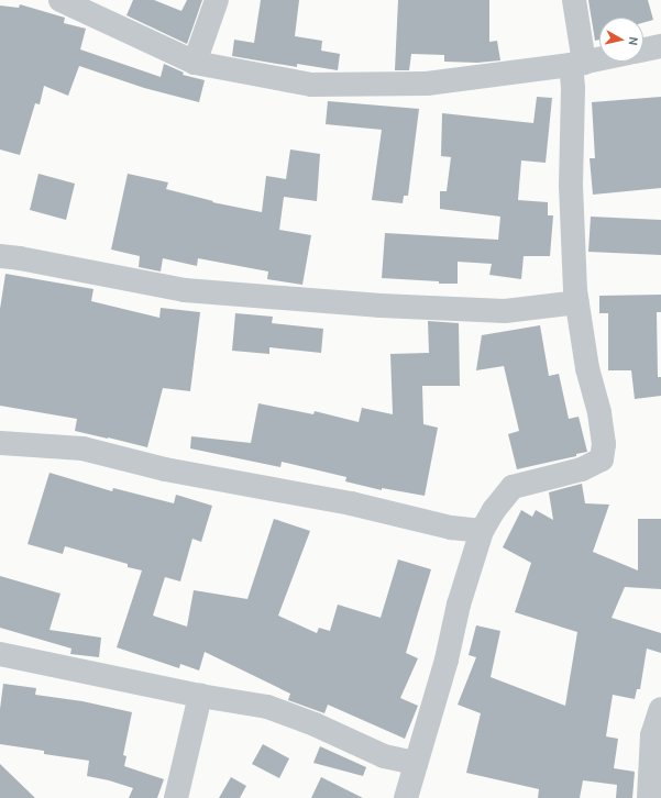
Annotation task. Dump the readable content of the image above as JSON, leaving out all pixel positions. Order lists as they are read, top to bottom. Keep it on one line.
{"north":"right"}
